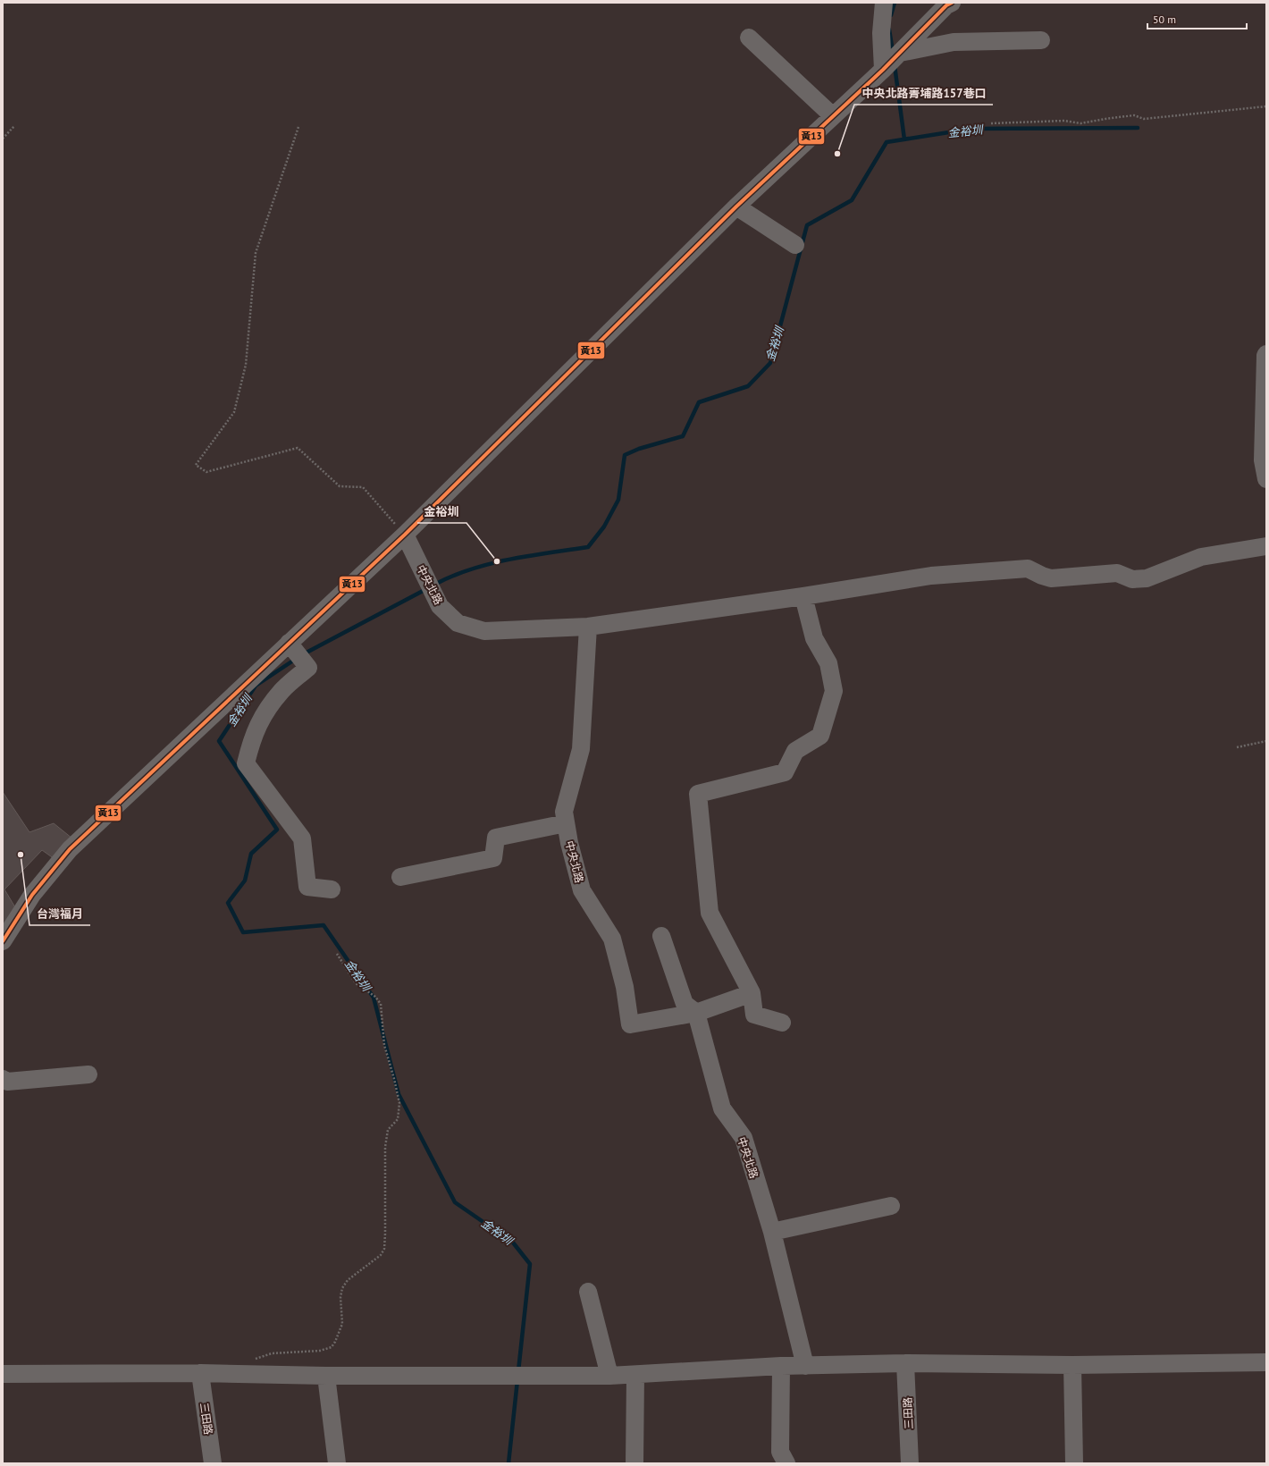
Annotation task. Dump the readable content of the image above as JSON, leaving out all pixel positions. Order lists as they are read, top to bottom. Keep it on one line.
{"streets":{"street":["中央北路","三田路"]},"water":["金裕圳"],"places":["中央北路菁埔路157巷口","金裕圳","台灣福月"],"lines":["transit line 黃13"],"scale_bar":"50 m"}
